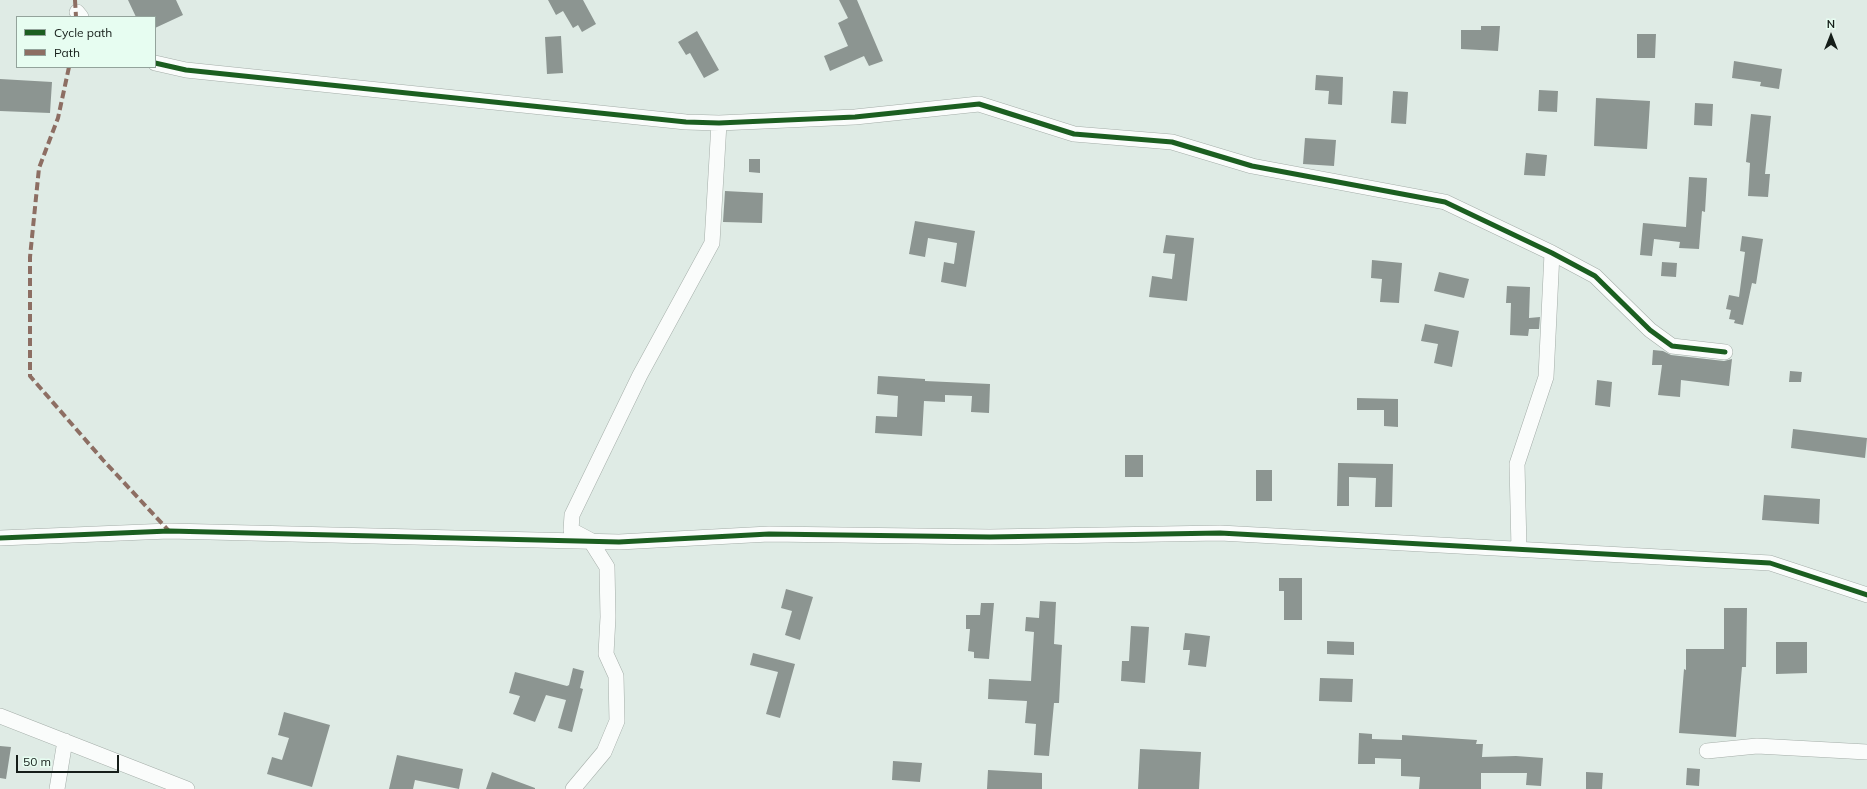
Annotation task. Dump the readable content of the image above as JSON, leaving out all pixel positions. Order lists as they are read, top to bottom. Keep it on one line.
{"legend":["Cycle path","Path"],"scale_bar":"50 m","north":"top"}
